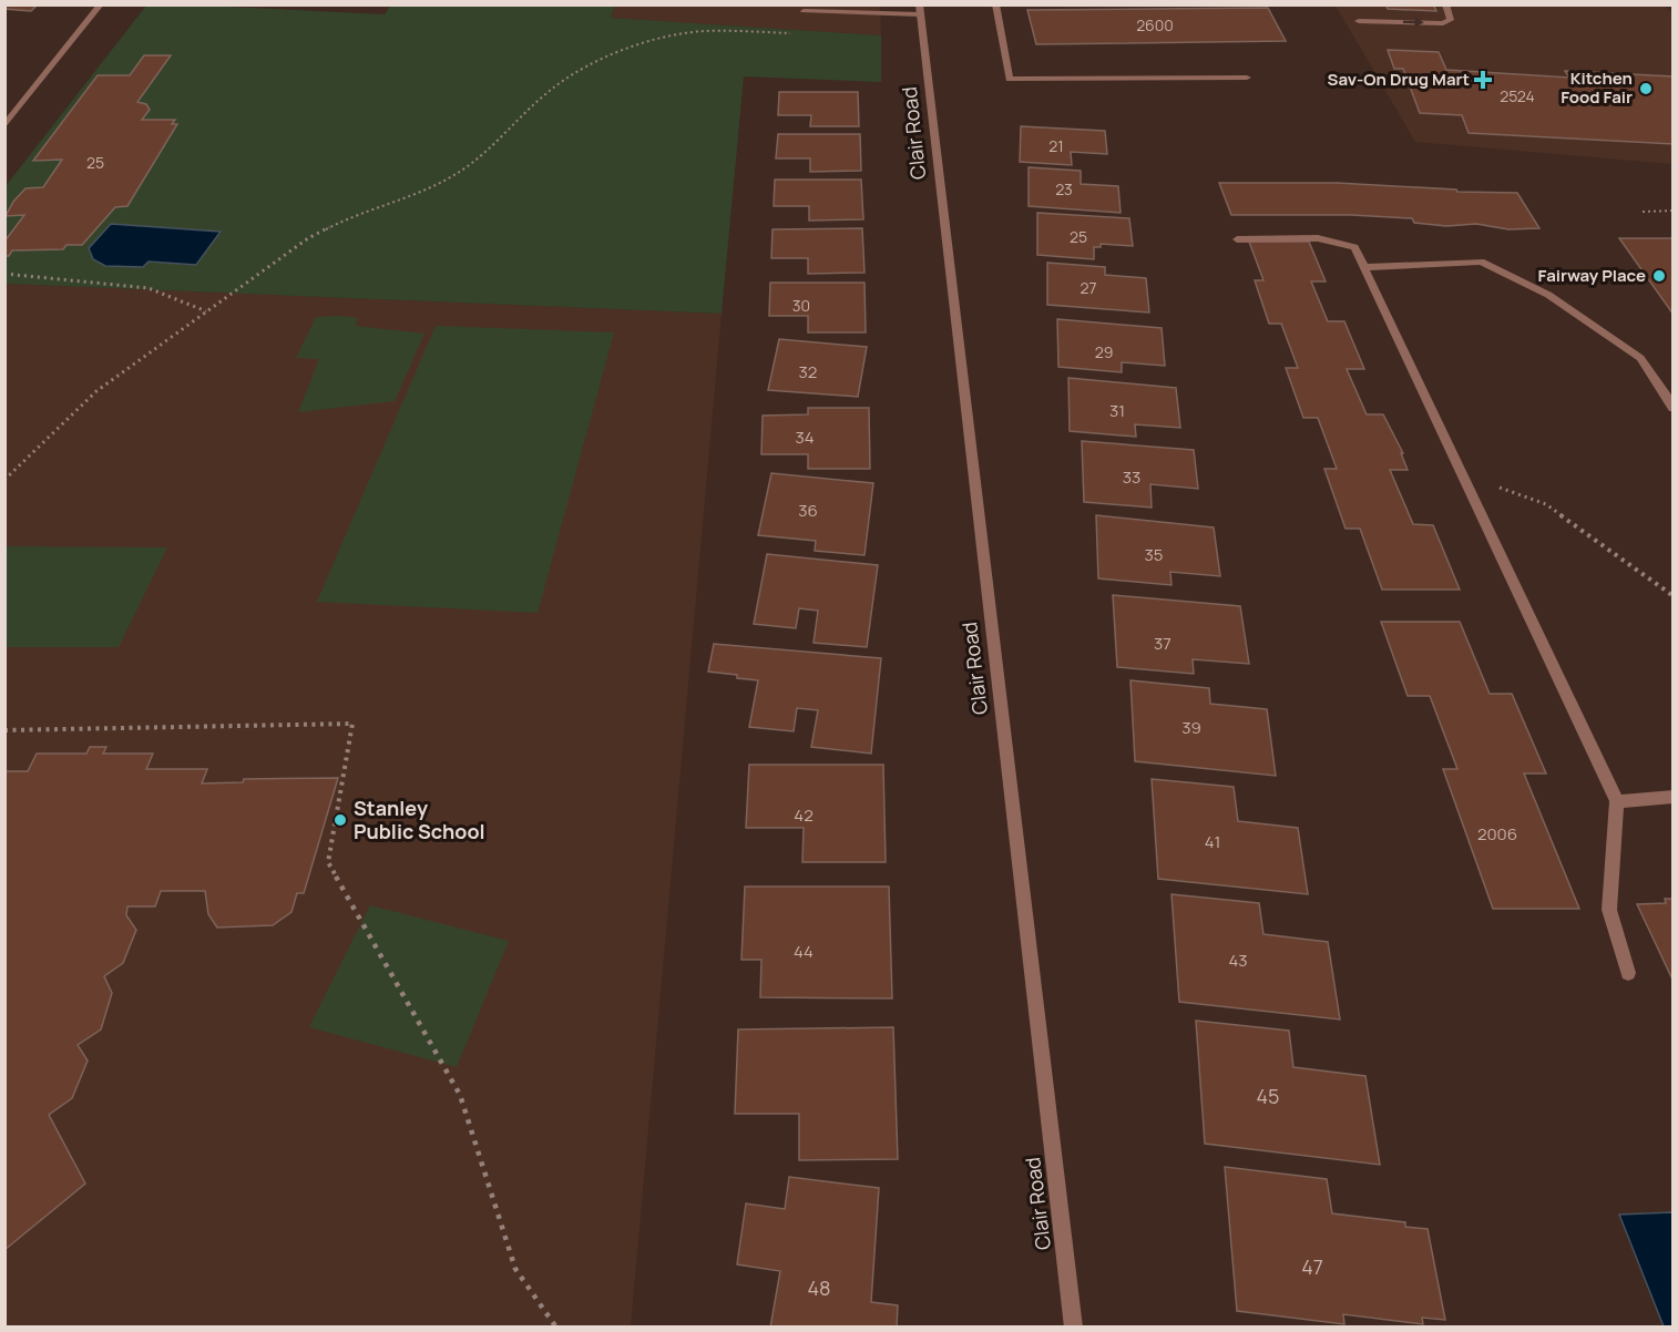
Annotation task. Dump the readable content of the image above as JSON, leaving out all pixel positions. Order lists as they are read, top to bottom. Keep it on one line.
{"streets":{"street":["Clair Road"]},"places":{"health":["Sav-On Drug Mart"],"other":["Kitchen Food Fair","Fairway Place","Stanley Public School"]},"house_numbers":["2600","2524","21","25","23","25","27","30","29","32","31","34","33","36","35","37","39","42","2006","41","44","43","45","47","48"]}
